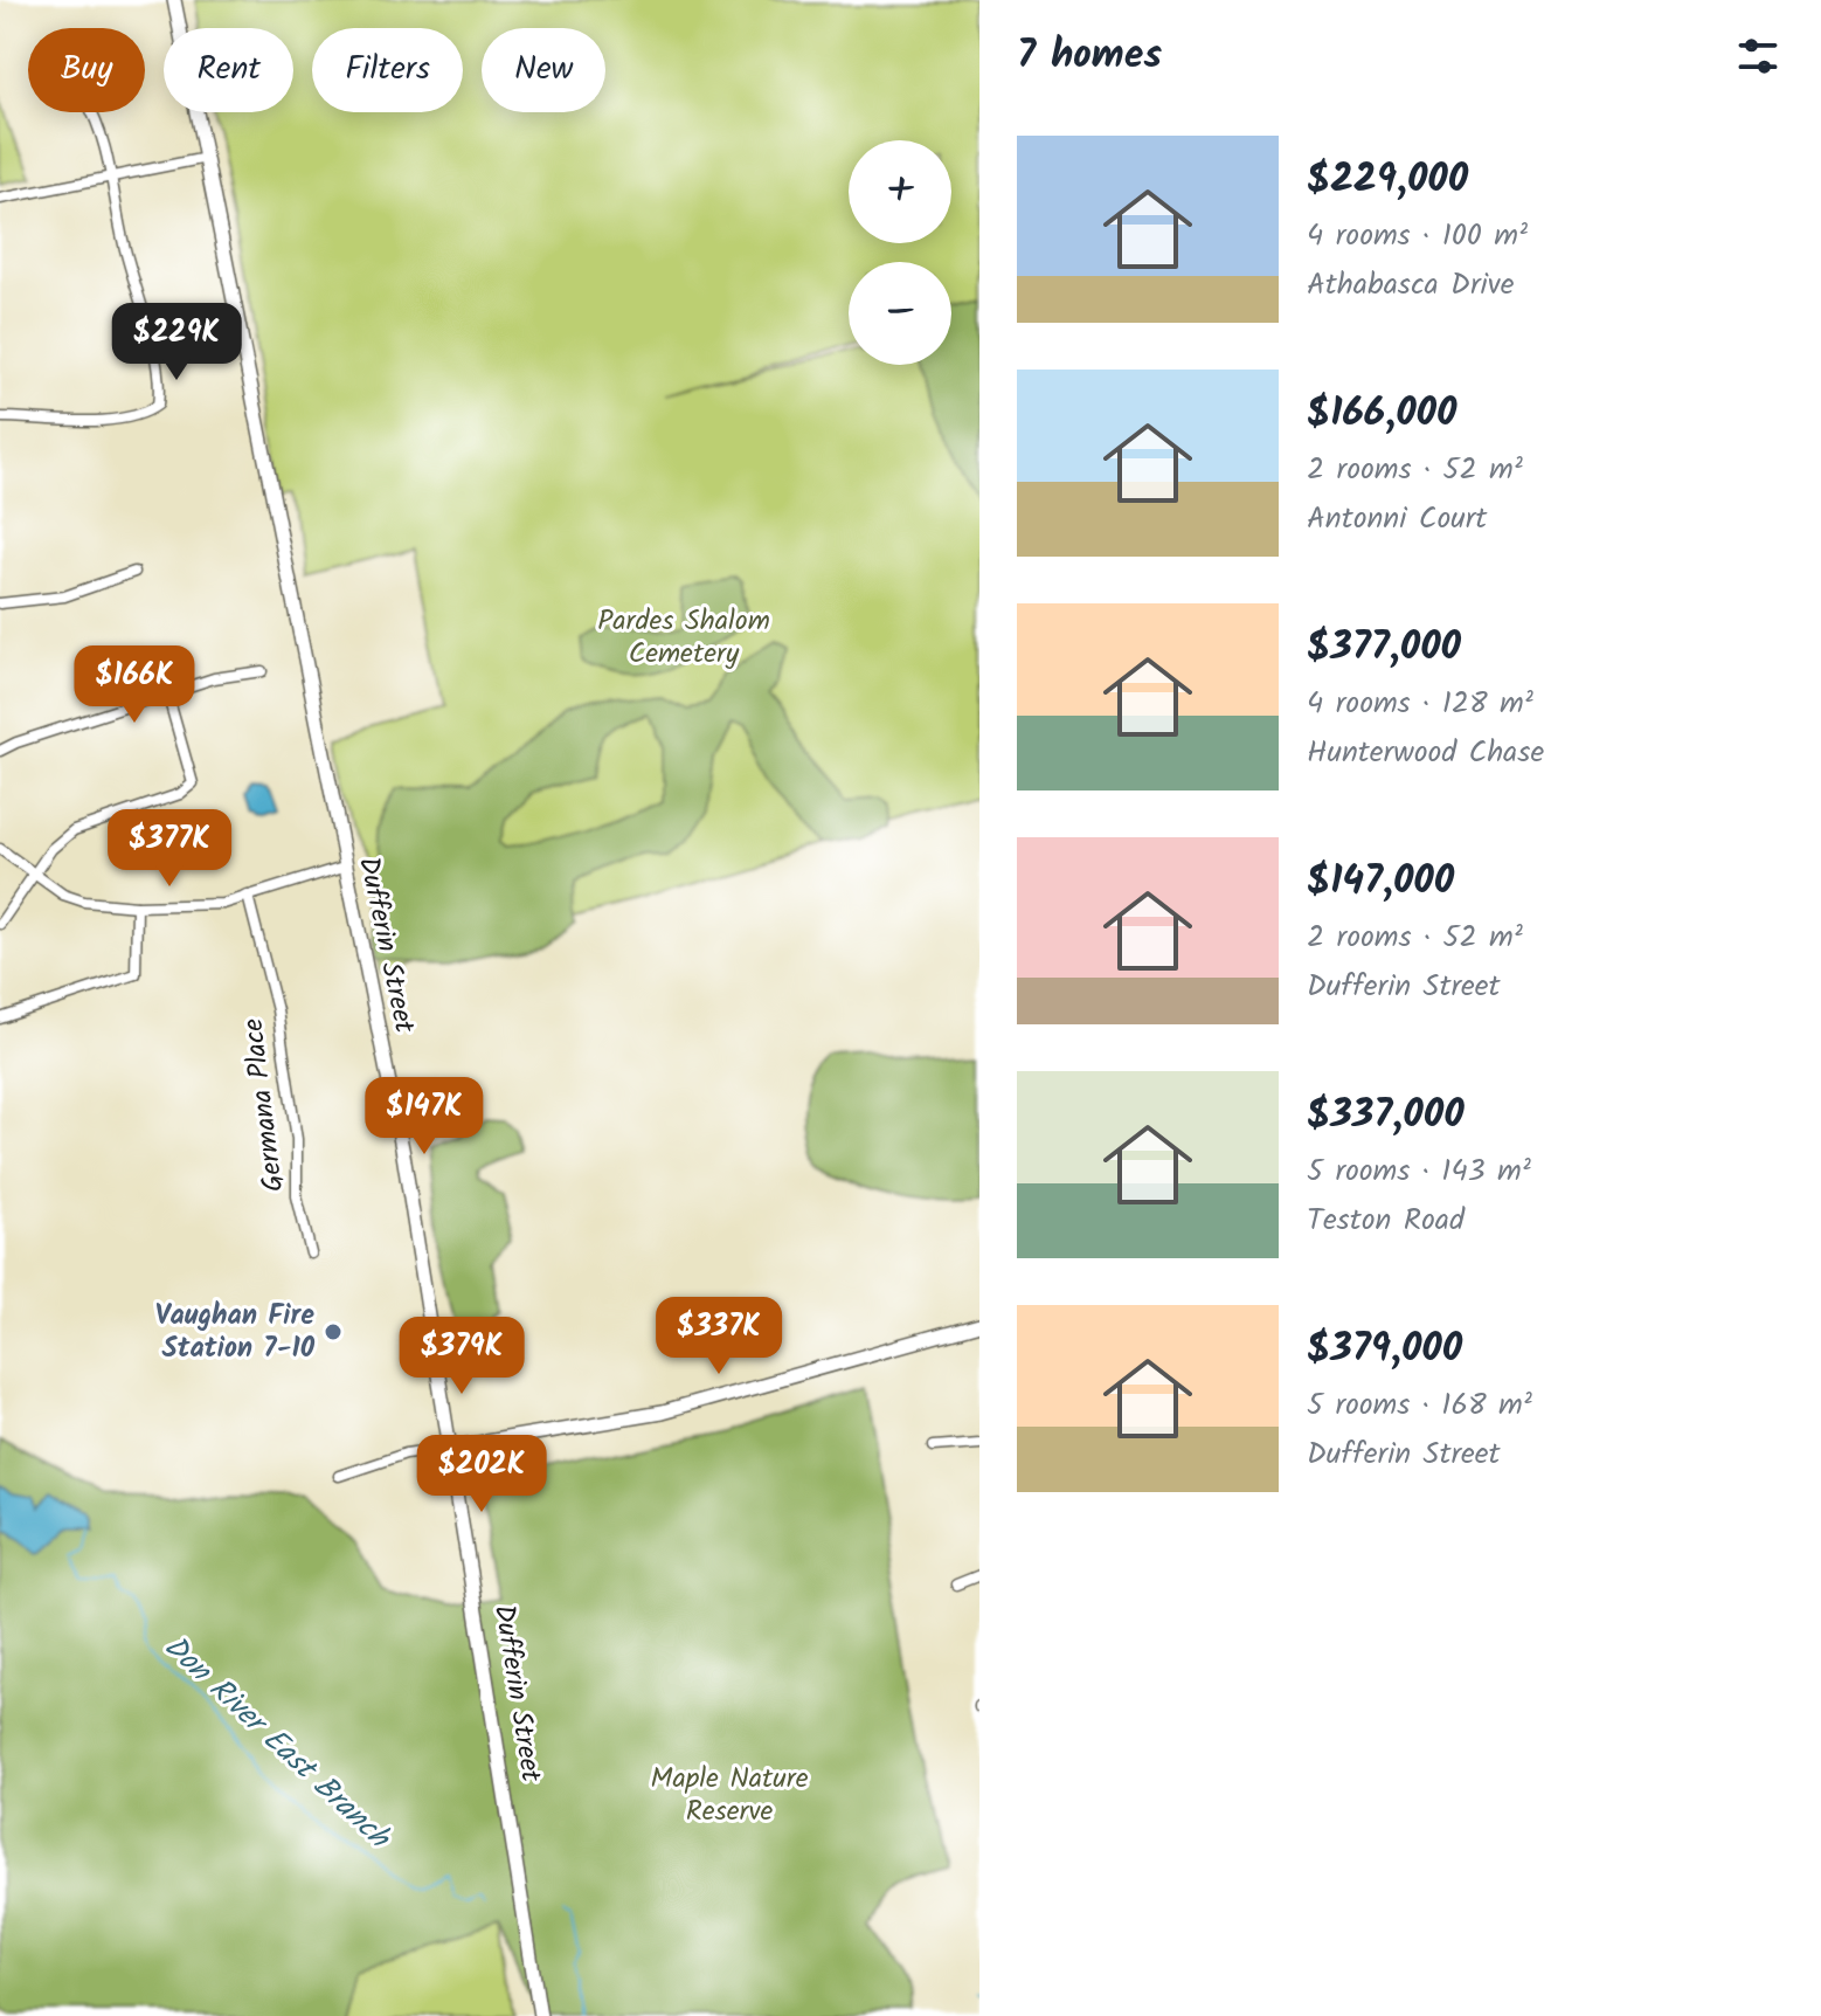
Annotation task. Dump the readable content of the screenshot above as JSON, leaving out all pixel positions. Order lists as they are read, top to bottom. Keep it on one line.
{"streets":{"main road":["Dufferin Street"],"street":["Germana Place"]},"water":["Don River East Branch"],"parks":["Pardes Shalom Cemetery","Maple Nature Reserve"],"places":["Vaughan Fire Station 7-10"],"page":{"heading":"7 homes","chip":["Buy","Rent","Filters","New"],"list":[{"name":"$229,000","note":"4 rooms · 100 m² · Athabasca Drive"},{"name":"$166,000","note":"2 rooms · 52 m² · Antonni Court"},{"name":"$377,000","note":"4 rooms · 128 m² · Hunterwood Chase"},{"name":"$147,000","note":"2 rooms · 52 m² · Dufferin Street"},{"name":"$337,000","note":"5 rooms · 143 m² · Teston Road"},{"name":"$379,000","note":"5 rooms · 168 m² · Dufferin Street"}],"map_buttons":["+","−"],"price":["$229K","$166K","$377K","$147K","$337K","$379K","$202K"]}}
